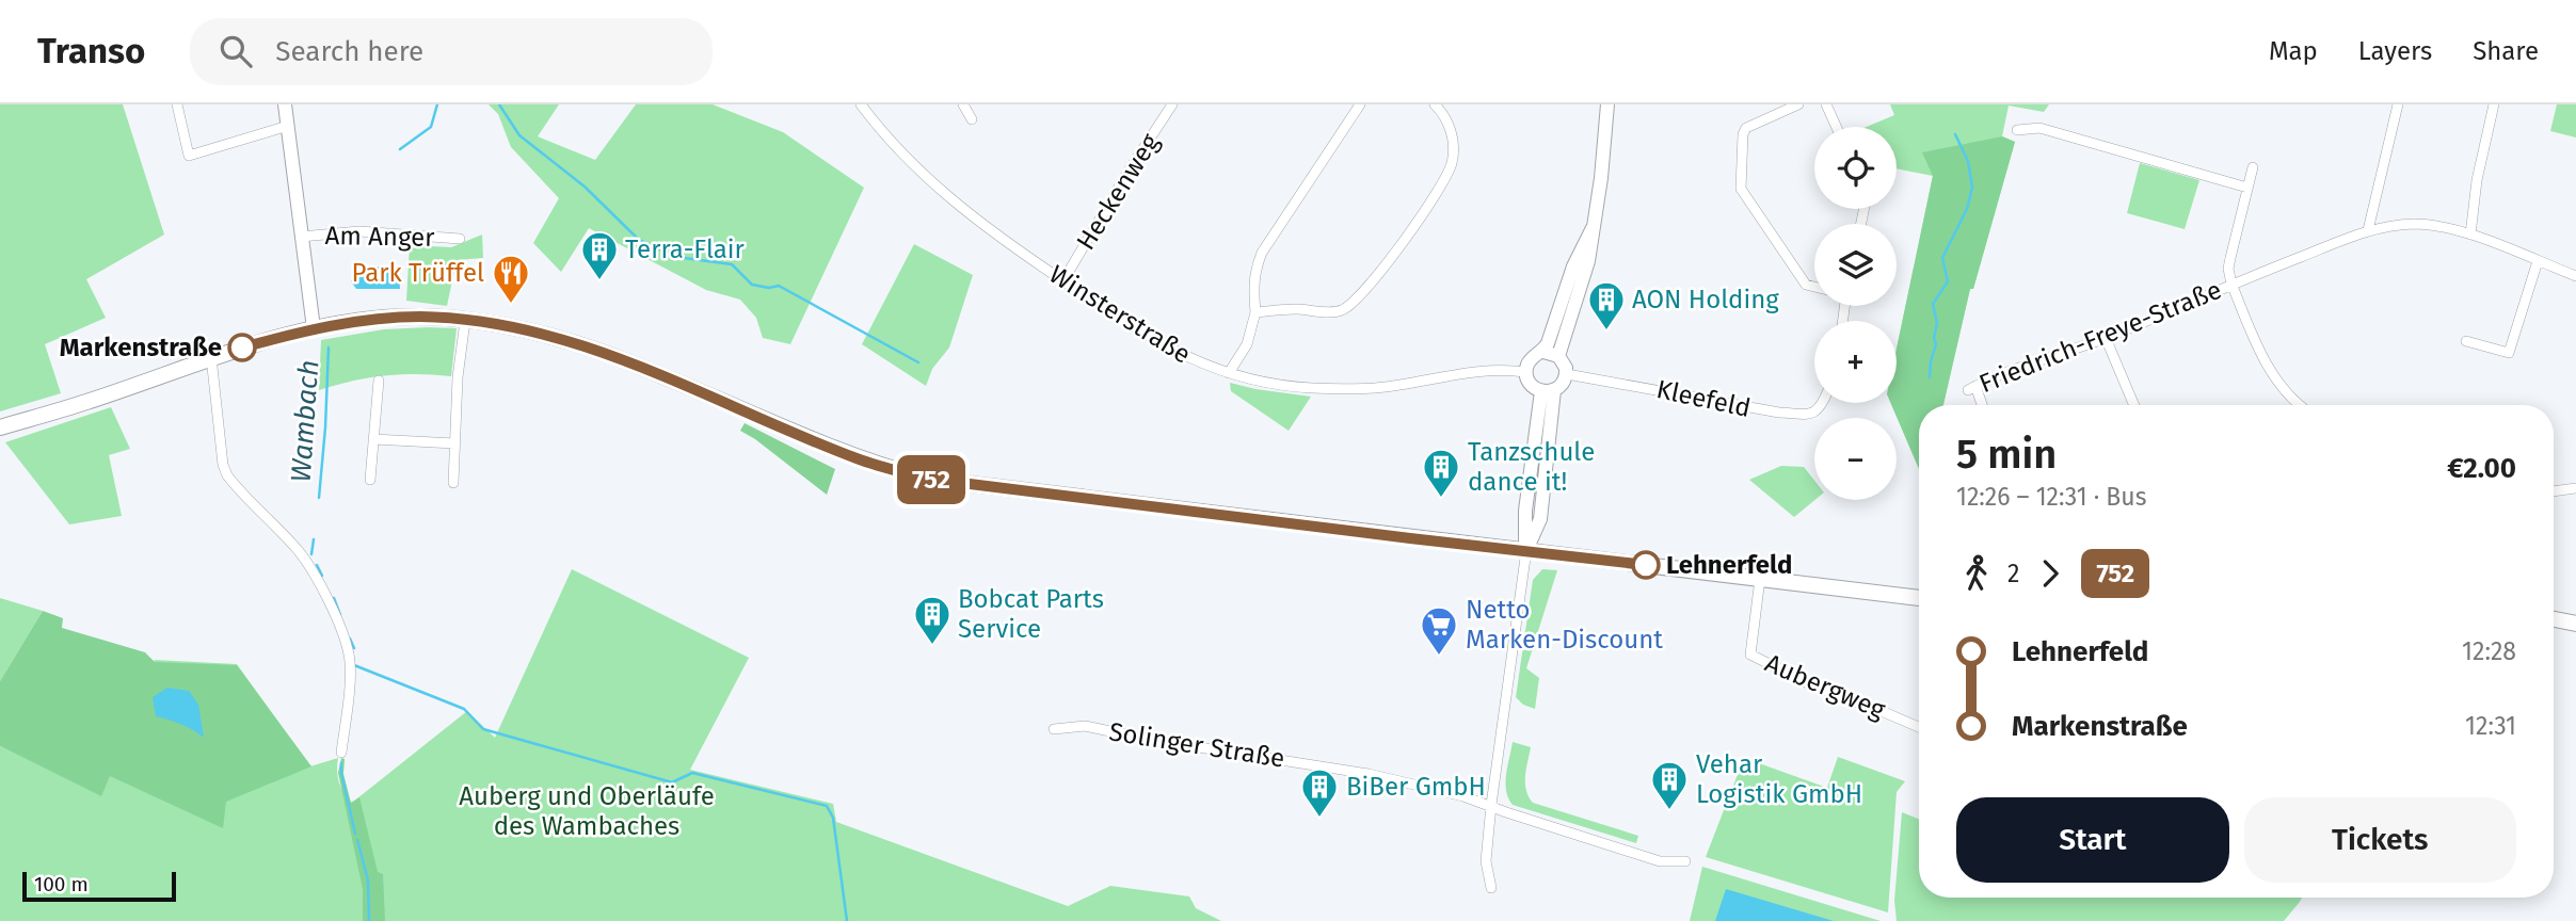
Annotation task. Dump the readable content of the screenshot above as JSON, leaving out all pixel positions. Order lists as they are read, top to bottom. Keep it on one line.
{"streets":{"street":["Heckenweg","Am Anger","Winsterstraße","Friedrich-Freye-Straße","Kleefeld","Aubergweg","Solinger Straße"]},"crossings":[["Heckenweg","Winsterstraße"],["Winsterstraße","Kleefeld"]],"water":["Wambach"],"parks":["Auberg und Oberläufe des Wambaches"],"places":{"building":["Terra-Flair","AON Holding","Tanzschule dance it!","Bobcat Parts Service","Vehar Logistik GmbH","BiBer GmbH"],"restaurant":["Park Trüffel"],"other":["Markenstraße","Lehnerfeld"],"supermarket":["Netto Marken-Discount"]},"lines":["bus line 752"],"scale_bar":"100 m","page":{"header":"Transo","search":"Search here","nav":["Map","Layers","Share"],"on_map":"752","map_buttons":["+","−"],"heading":["5 min","12:26 – 12:31 · Bus","€2.00"],"legs":["2","752"],"list":[{"name":"Lehnerfeld","value":"12:28"},{"name":"Markenstraße","value":"12:31"}],"buttons":["Start","Tickets"],"scale":"100 m"}}
